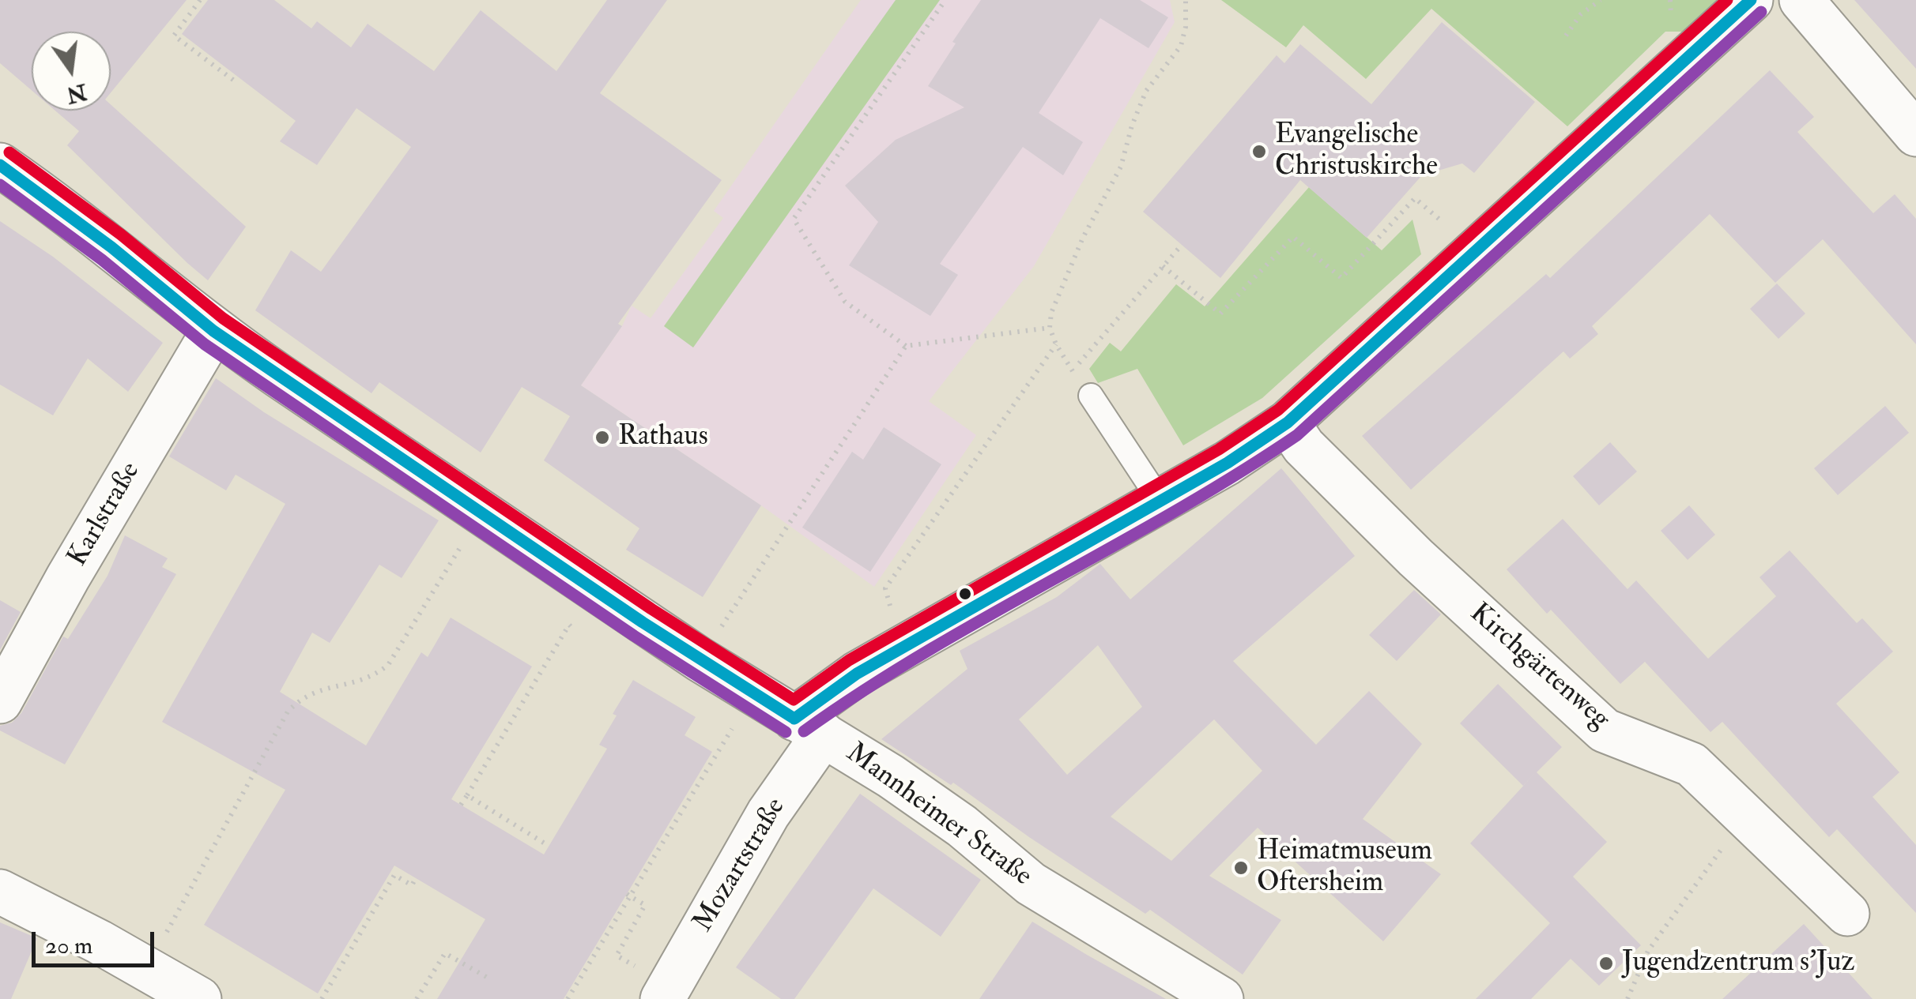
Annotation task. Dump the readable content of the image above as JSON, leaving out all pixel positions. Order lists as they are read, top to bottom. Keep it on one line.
{"streets":{"street":["Karlstraße","Kirchgärtenweg","Mannheimer Straße","Mozartstraße"]},"crossings":[["Karlstraße","Mannheimer Straße"],["Kirchgärtenweg","Mozartstraße"],["Mannheimer Straße","Mozartstraße"]],"places":["Evangelische Christuskirche","Rathaus","Heimatmuseum Oftersheim","Jugendzentrum s'Juz"],"scale_bar":"20 m","north":"bottom"}
